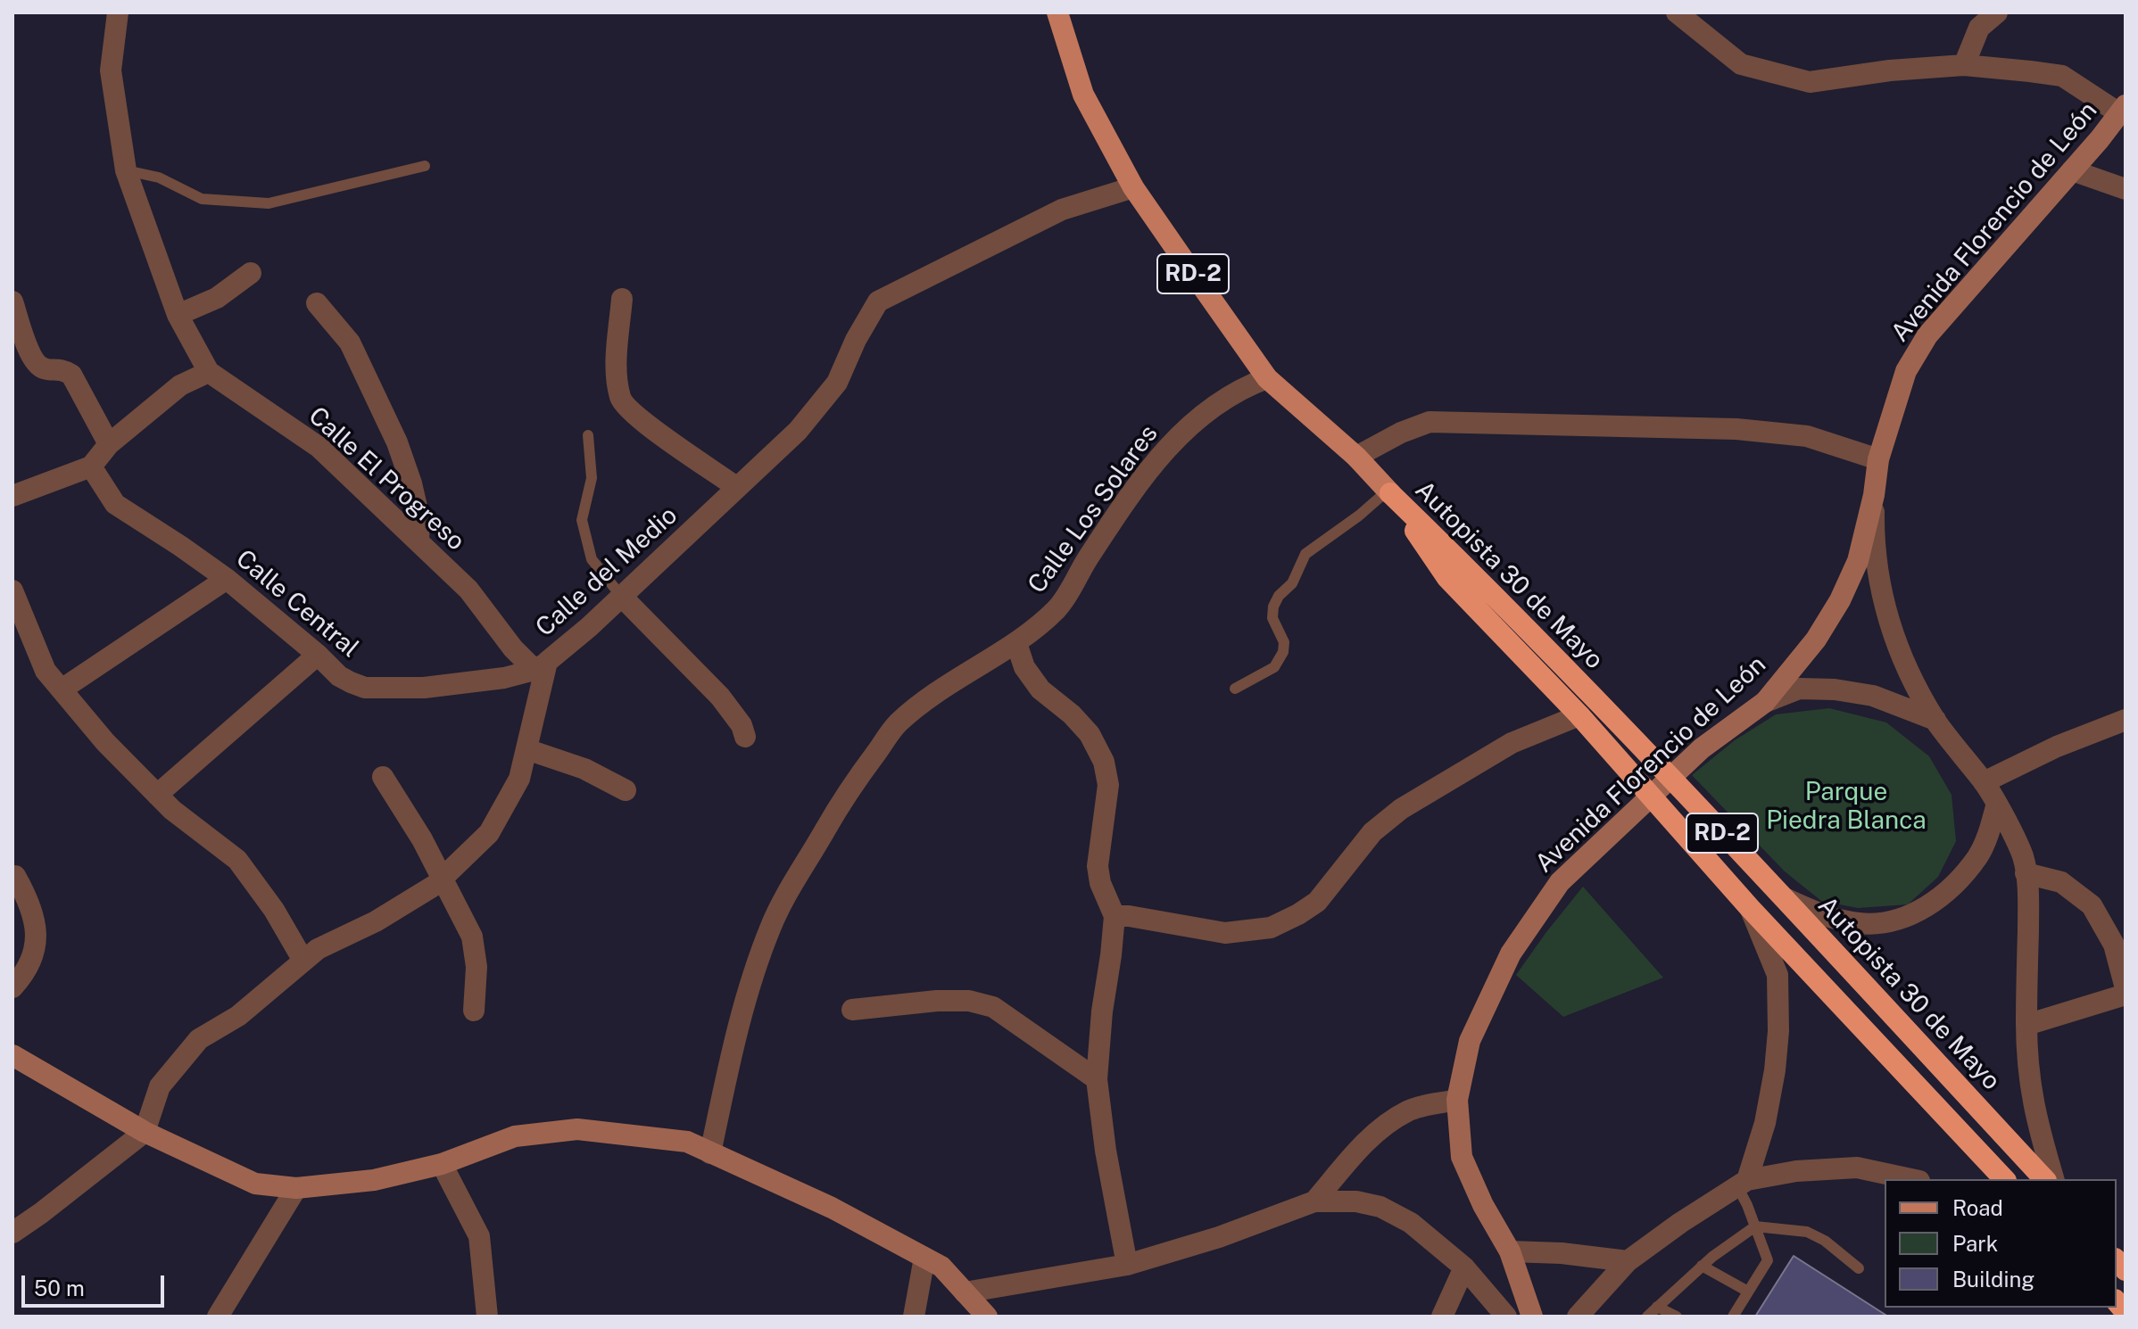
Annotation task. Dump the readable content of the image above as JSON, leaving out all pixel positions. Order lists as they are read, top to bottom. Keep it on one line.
{"streets":{"highway":["RD-2","Autopista 30 de Mayo"],"main road":["Avenida Florencio de León"],"street":["Calle El Progreso","Calle Los Solares","Calle del Medio","Calle Central"]},"crossings":[["RD-2","Calle Los Solares"],["RD-2","Calle del Medio"],["RD-2","Autopista 30 de Mayo"],["Calle El Progreso","Calle del Medio"],["Calle El Progreso","Calle Central"],["Calle del Medio","Calle Central"]],"parks":["Parque Piedra Blanca"],"legend":["Road","Park","Building"],"scale_bar":"50 m"}
